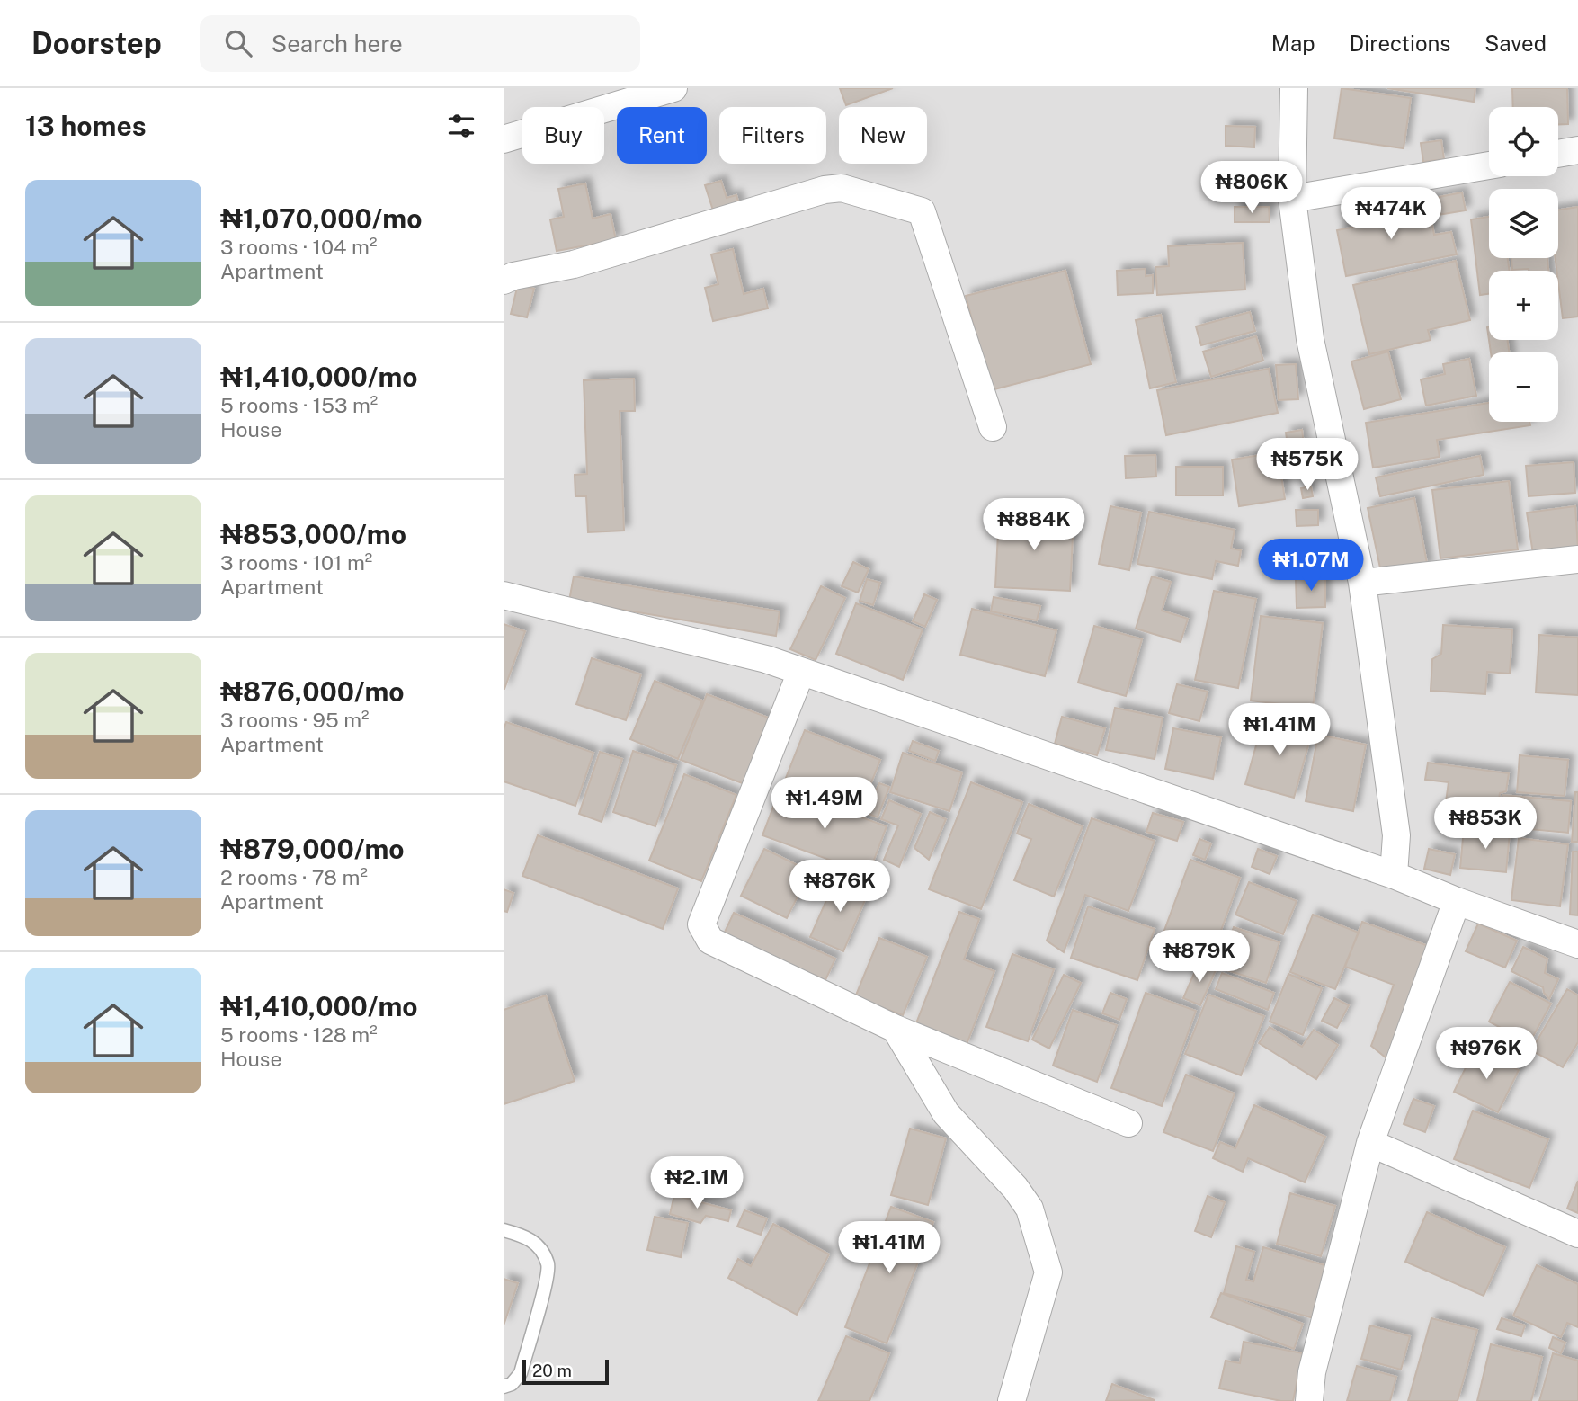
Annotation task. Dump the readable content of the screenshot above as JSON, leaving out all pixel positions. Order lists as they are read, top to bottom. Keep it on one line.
{"scale_bar":"20 m","page":{"header":"Doorstep","search":"Search here","nav":["Map","Directions","Saved"],"heading":"13 homes","map_buttons":["+","−"],"chip":["Buy","Rent","Filters","New"],"price":["₦806K","₦474K","₦575K","₦884K","₦1.07M","₦1.41M","₦1.49M","₦853K","₦876K","₦879K","₦976K","₦2.1M","₦1.41M"],"list":[{"name":"₦1,070,000/mo","note":"3 rooms · 104 m² · Apartment"},{"name":"₦1,410,000/mo","note":"5 rooms · 153 m² · House"},{"name":"₦853,000/mo","note":"3 rooms · 101 m² · Apartment"},{"name":"₦876,000/mo","note":"3 rooms · 95 m² · Apartment"},{"name":"₦879,000/mo","note":"2 rooms · 78 m² · Apartment"},{"name":"₦1,410,000/mo","note":"5 rooms · 128 m² · House"}],"scale":"20 m"}}
